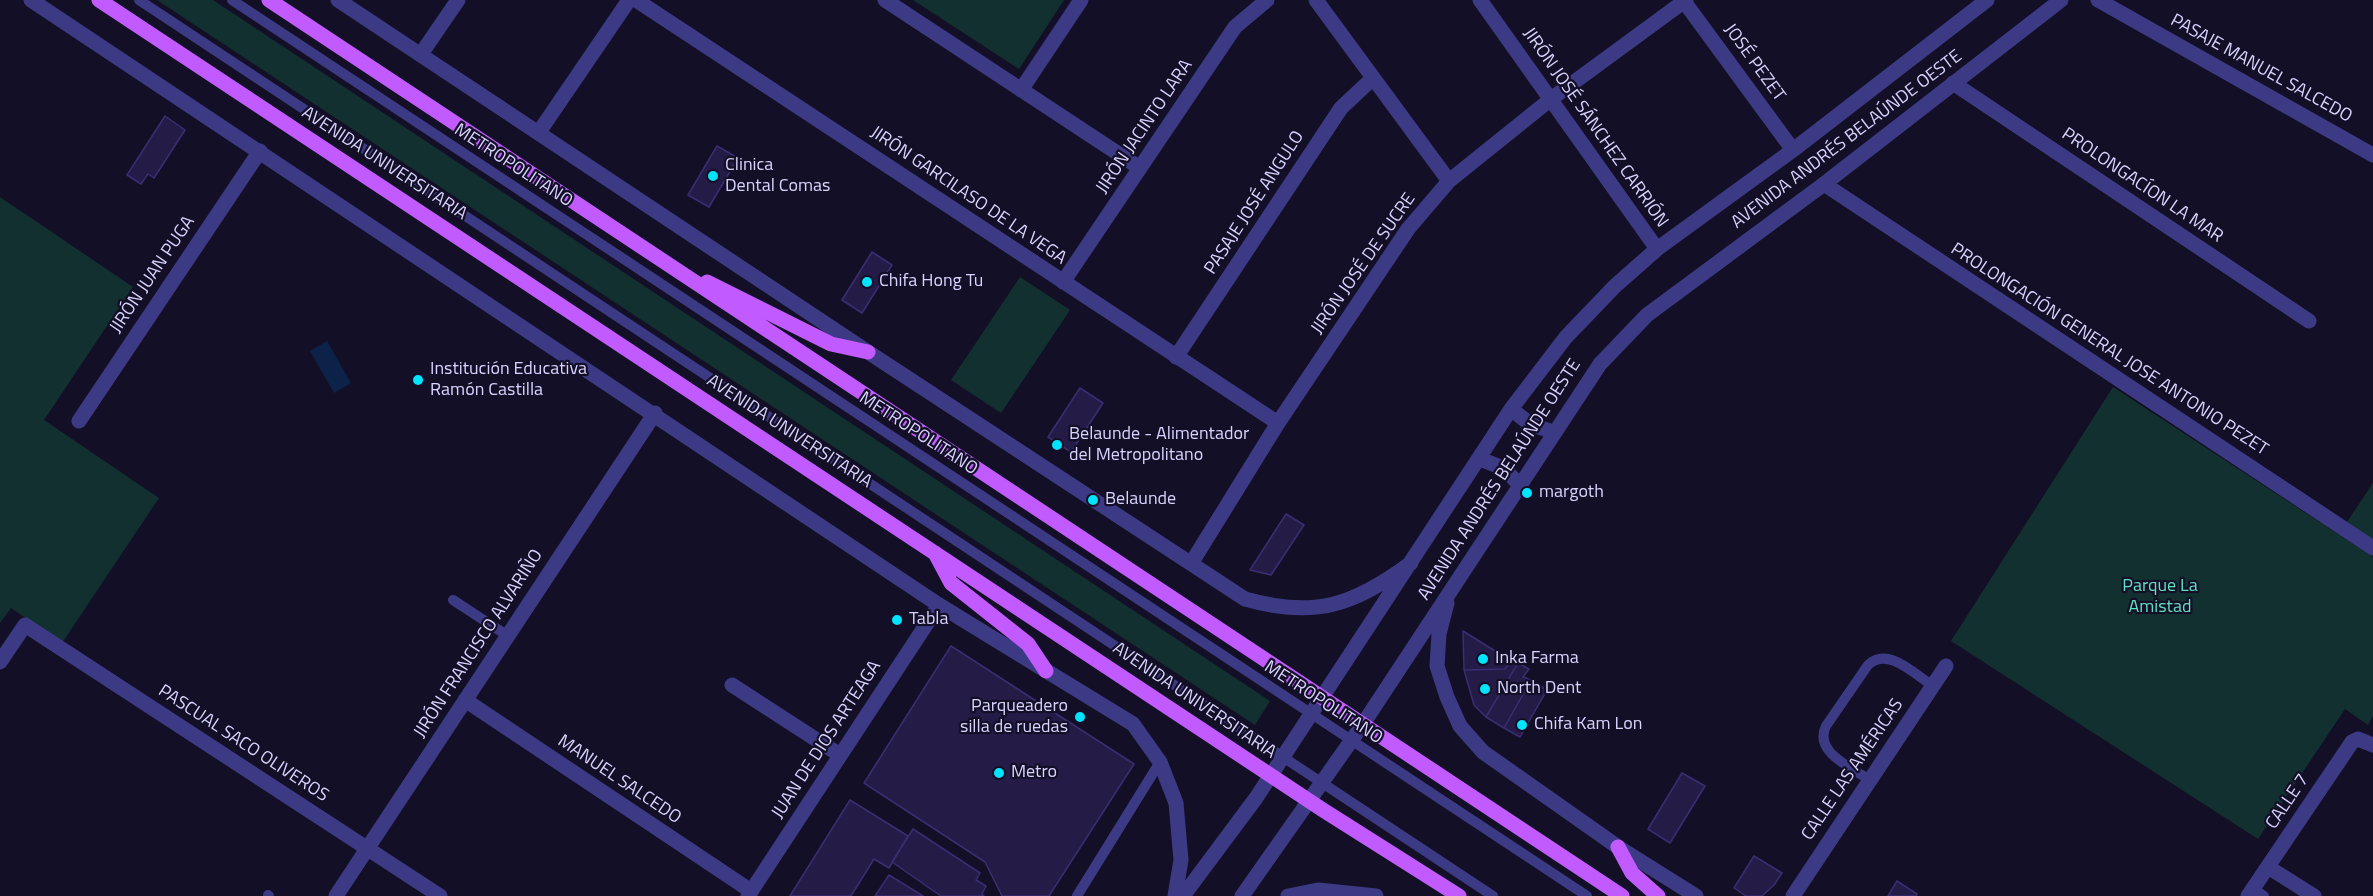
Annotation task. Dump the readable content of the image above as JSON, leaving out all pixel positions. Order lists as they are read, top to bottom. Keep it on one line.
{"streets":{"main road":["AVENIDA UNIVERSITARIA"],"street":["JOSÉ PEZET","PASAJE MANUEL SALCEDO","JIRÓN JACINTO LARA","JIRÓN JOSÉ SÁNCHEZ CARRIÓN","AVENIDA ANDRÉS BELAÚNDE OESTE","PROLONGACÍON LA MAR","JIRÓN GARCILASO DE LA VEGA","PASAJE JOSÉ ANGULO","JIRÓN JOSÉ DE SUCRE","JIRÓN JUAN PUGA","PROLONGACIÓN GENERAL JOSE ANTONIO PEZET","JIRÓN FRANCISCO ALVARIÑO","JUAN DE DIOS ARTEAGA","PASCUAL SACO OLIVEROS","CALLE LAS AMÉRICAS","MANUEL SALCEDO","CALLE 7"],"lane":["METROPOLITANO"]},"crossings":[["JOSÉ PEZET","AVENIDA ANDRÉS BELAÚNDE OESTE"],["JOSÉ PEZET","JIRÓN JOSÉ DE SUCRE"],["JIRÓN JACINTO LARA","JIRÓN GARCILASO DE LA VEGA"],["JIRÓN JOSÉ SÁNCHEZ CARRIÓN","AVENIDA ANDRÉS BELAÚNDE OESTE"],["JIRÓN JOSÉ SÁNCHEZ CARRIÓN","JIRÓN JOSÉ DE SUCRE"],["AVENIDA ANDRÉS BELAÚNDE OESTE","AVENIDA UNIVERSITARIA"],["AVENIDA ANDRÉS BELAÚNDE OESTE","METROPOLITANO"],["AVENIDA ANDRÉS BELAÚNDE OESTE","PROLONGACÍON LA MAR"],["AVENIDA ANDRÉS BELAÚNDE OESTE","PROLONGACIÓN GENERAL JOSE ANTONIO PEZET"],["JIRÓN GARCILASO DE LA VEGA","PASAJE JOSÉ ANGULO"],["JIRÓN GARCILASO DE LA VEGA","JIRÓN JOSÉ DE SUCRE"],["JIRÓN FRANCISCO ALVARIÑO","PASCUAL SACO OLIVEROS"],["JIRÓN FRANCISCO ALVARIÑO","MANUEL SALCEDO"],["JUAN DE DIOS ARTEAGA","MANUEL SALCEDO"]],"parks":["Parque La Amistad"],"places":["Clinica Dental Comas","Chifa Hong Tu","Institución Educativa Ramón Castilla","Belaunde - Alimentador del Metropolitano","margoth","Belaunde","Tabla","Inka Farma","North Dent","Parqueadero silla de ruedas","Chifa Kam Lon","Metro"]}
